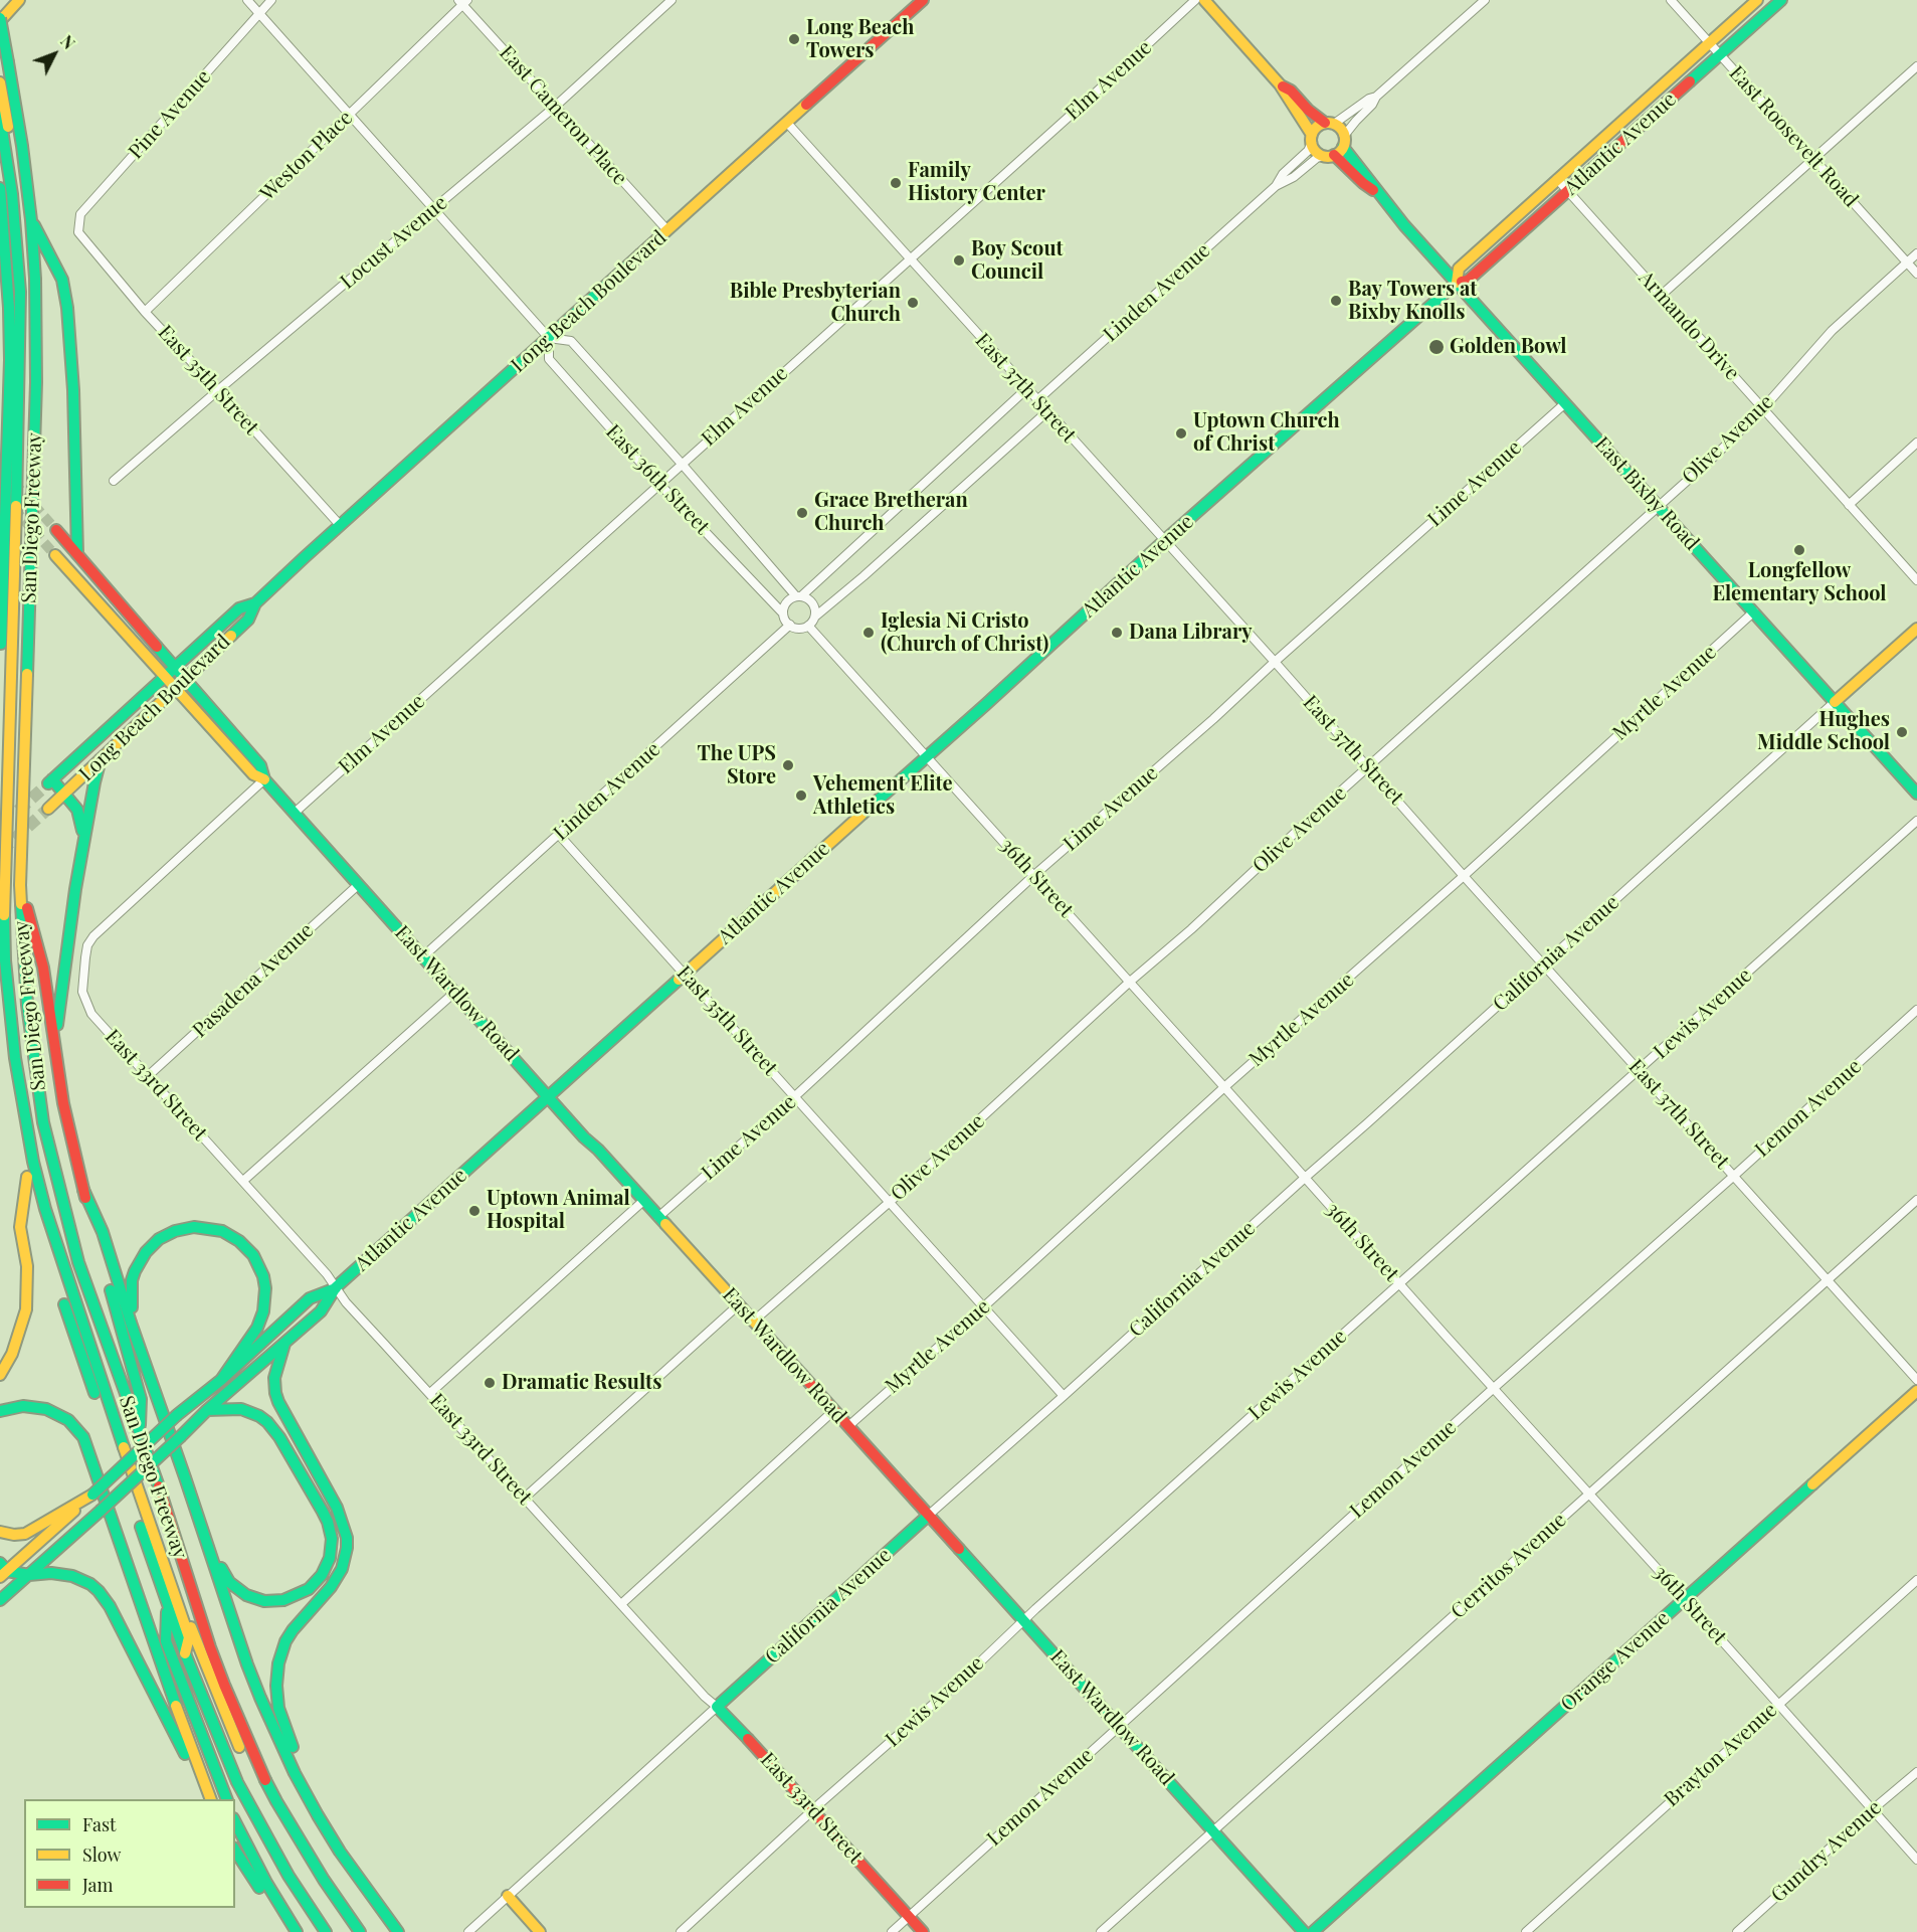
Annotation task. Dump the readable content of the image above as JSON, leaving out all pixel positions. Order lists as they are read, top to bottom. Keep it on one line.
{"streets":{"main road":["Atlantic Avenue","Long Beach Boulevard","East Bixby Road","San Diego Freeway","California Avenue","East Wardlow Road","East 33rd Street","Orange Avenue"],"street":["Elm Avenue","Pine Avenue","East Cameron Place","East Roosevelt Road","Weston Place","Locust Avenue","Linden Avenue","Armando Drive","East 35th Street","East 37th Street","Olive Avenue","East 36th Street","Lime Avenue","Myrtle Avenue","36th Street","Pasadena Avenue","Lewis Avenue","Lemon Avenue","Cerritos Avenue","Brayton Avenue","Gundry Avenue"]},"crossings":[["Elm Avenue","East 37th Street"],["Elm Avenue","East 36th Street"],["Elm Avenue","East Wardlow Road"],["Pine Avenue","East 35th Street"],["Pine Avenue","East 36th Street"],["East Cameron Place","Weston Place"],["East Cameron Place","Locust Avenue"],["East Cameron Place","Long Beach Boulevard"],["East Roosevelt Road","Atlantic Avenue"],["East Roosevelt Road","Olive Avenue"],["Atlantic Avenue","Armando Drive"],["Atlantic Avenue","East 35th Street"],["Atlantic Avenue","East 37th Street"],["Atlantic Avenue","East Bixby Road"],["Atlantic Avenue","36th Street"],["Atlantic Avenue","East Wardlow Road"],["Atlantic Avenue","East 33rd Street"],["Weston Place","East 35th Street"],["Weston Place","East 36th Street"],["Locust Avenue","East 35th Street"],["Locust Avenue","East 36th Street"],["Linden Avenue","East 35th Street"],["Linden Avenue","East 37th Street"],["Linden Avenue","East 36th Street"],["Linden Avenue","36th Street"],["Linden Avenue","East Wardlow Road"],["Long Beach Boulevard","East 35th Street"],["Long Beach Boulevard","East 37th Street"],["Long Beach Boulevard","East 36th Street"],["Long Beach Boulevard","East Wardlow Road"],["Armando Drive","Olive Avenue"],["East 35th Street","Olive Avenue"],["East 35th Street","Lime Avenue"],["East 35th Street","Myrtle Avenue"],["East 35th Street","California Avenue"],["East 37th Street","Olive Avenue"],["East 37th Street","Lime Avenue"],["East 37th Street","Myrtle Avenue"],["East 37th Street","California Avenue"],["East 37th Street","Lewis Avenue"],["East 37th Street","Lemon Avenue"],["East 37th Street","Cerritos Avenue"],["Olive Avenue","East Bixby Road"],["Olive Avenue","36th Street"],["Olive Avenue","East Wardlow Road"],["East 36th Street","36th Street"],["Lime Avenue","East Bixby Road"],["Lime Avenue","36th Street"],["Lime Avenue","East Wardlow Road"],["East Bixby Road","Myrtle Avenue"],["East Bixby Road","California Avenue"],["Myrtle Avenue","36th Street"],["Myrtle Avenue","East Wardlow Road"],["36th Street","California Avenue"],["36th Street","Lewis Avenue"],["36th Street","Lemon Avenue"],["36th Street","Cerritos Avenue"],["36th Street","Orange Avenue"],["36th Street","Brayton Avenue"],["36th Street","Gundry Avenue"],["California Avenue","East Wardlow Road"],["California Avenue","East 33rd Street"],["Pasadena Avenue","East Wardlow Road"],["Pasadena Avenue","East 33rd Street"],["East Wardlow Road","Lewis Avenue"],["East Wardlow Road","East 33rd Street"],["East Wardlow Road","Lemon Avenue"],["East Wardlow Road","Cerritos Avenue"],["Lewis Avenue","East 33rd Street"],["East 33rd Street","Lemon Avenue"]],"places":["Long Beach Towers","Family History Center","Boy Scout Council","Bay Towers at Bixby Knolls","Bible Presbyterian Church","Golden Bowl","Uptown Church of Christ","Grace Bretheran Church","Longfellow Elementary School","Iglesia Ni Cristo (Church of Christ)","Dana Library","Hughes Middle School","The UPS Store","Vehement Elite Athletics","Uptown Animal Hospital","Dramatic Results"],"legend":["Fast","Slow","Jam"],"north":"top right"}
